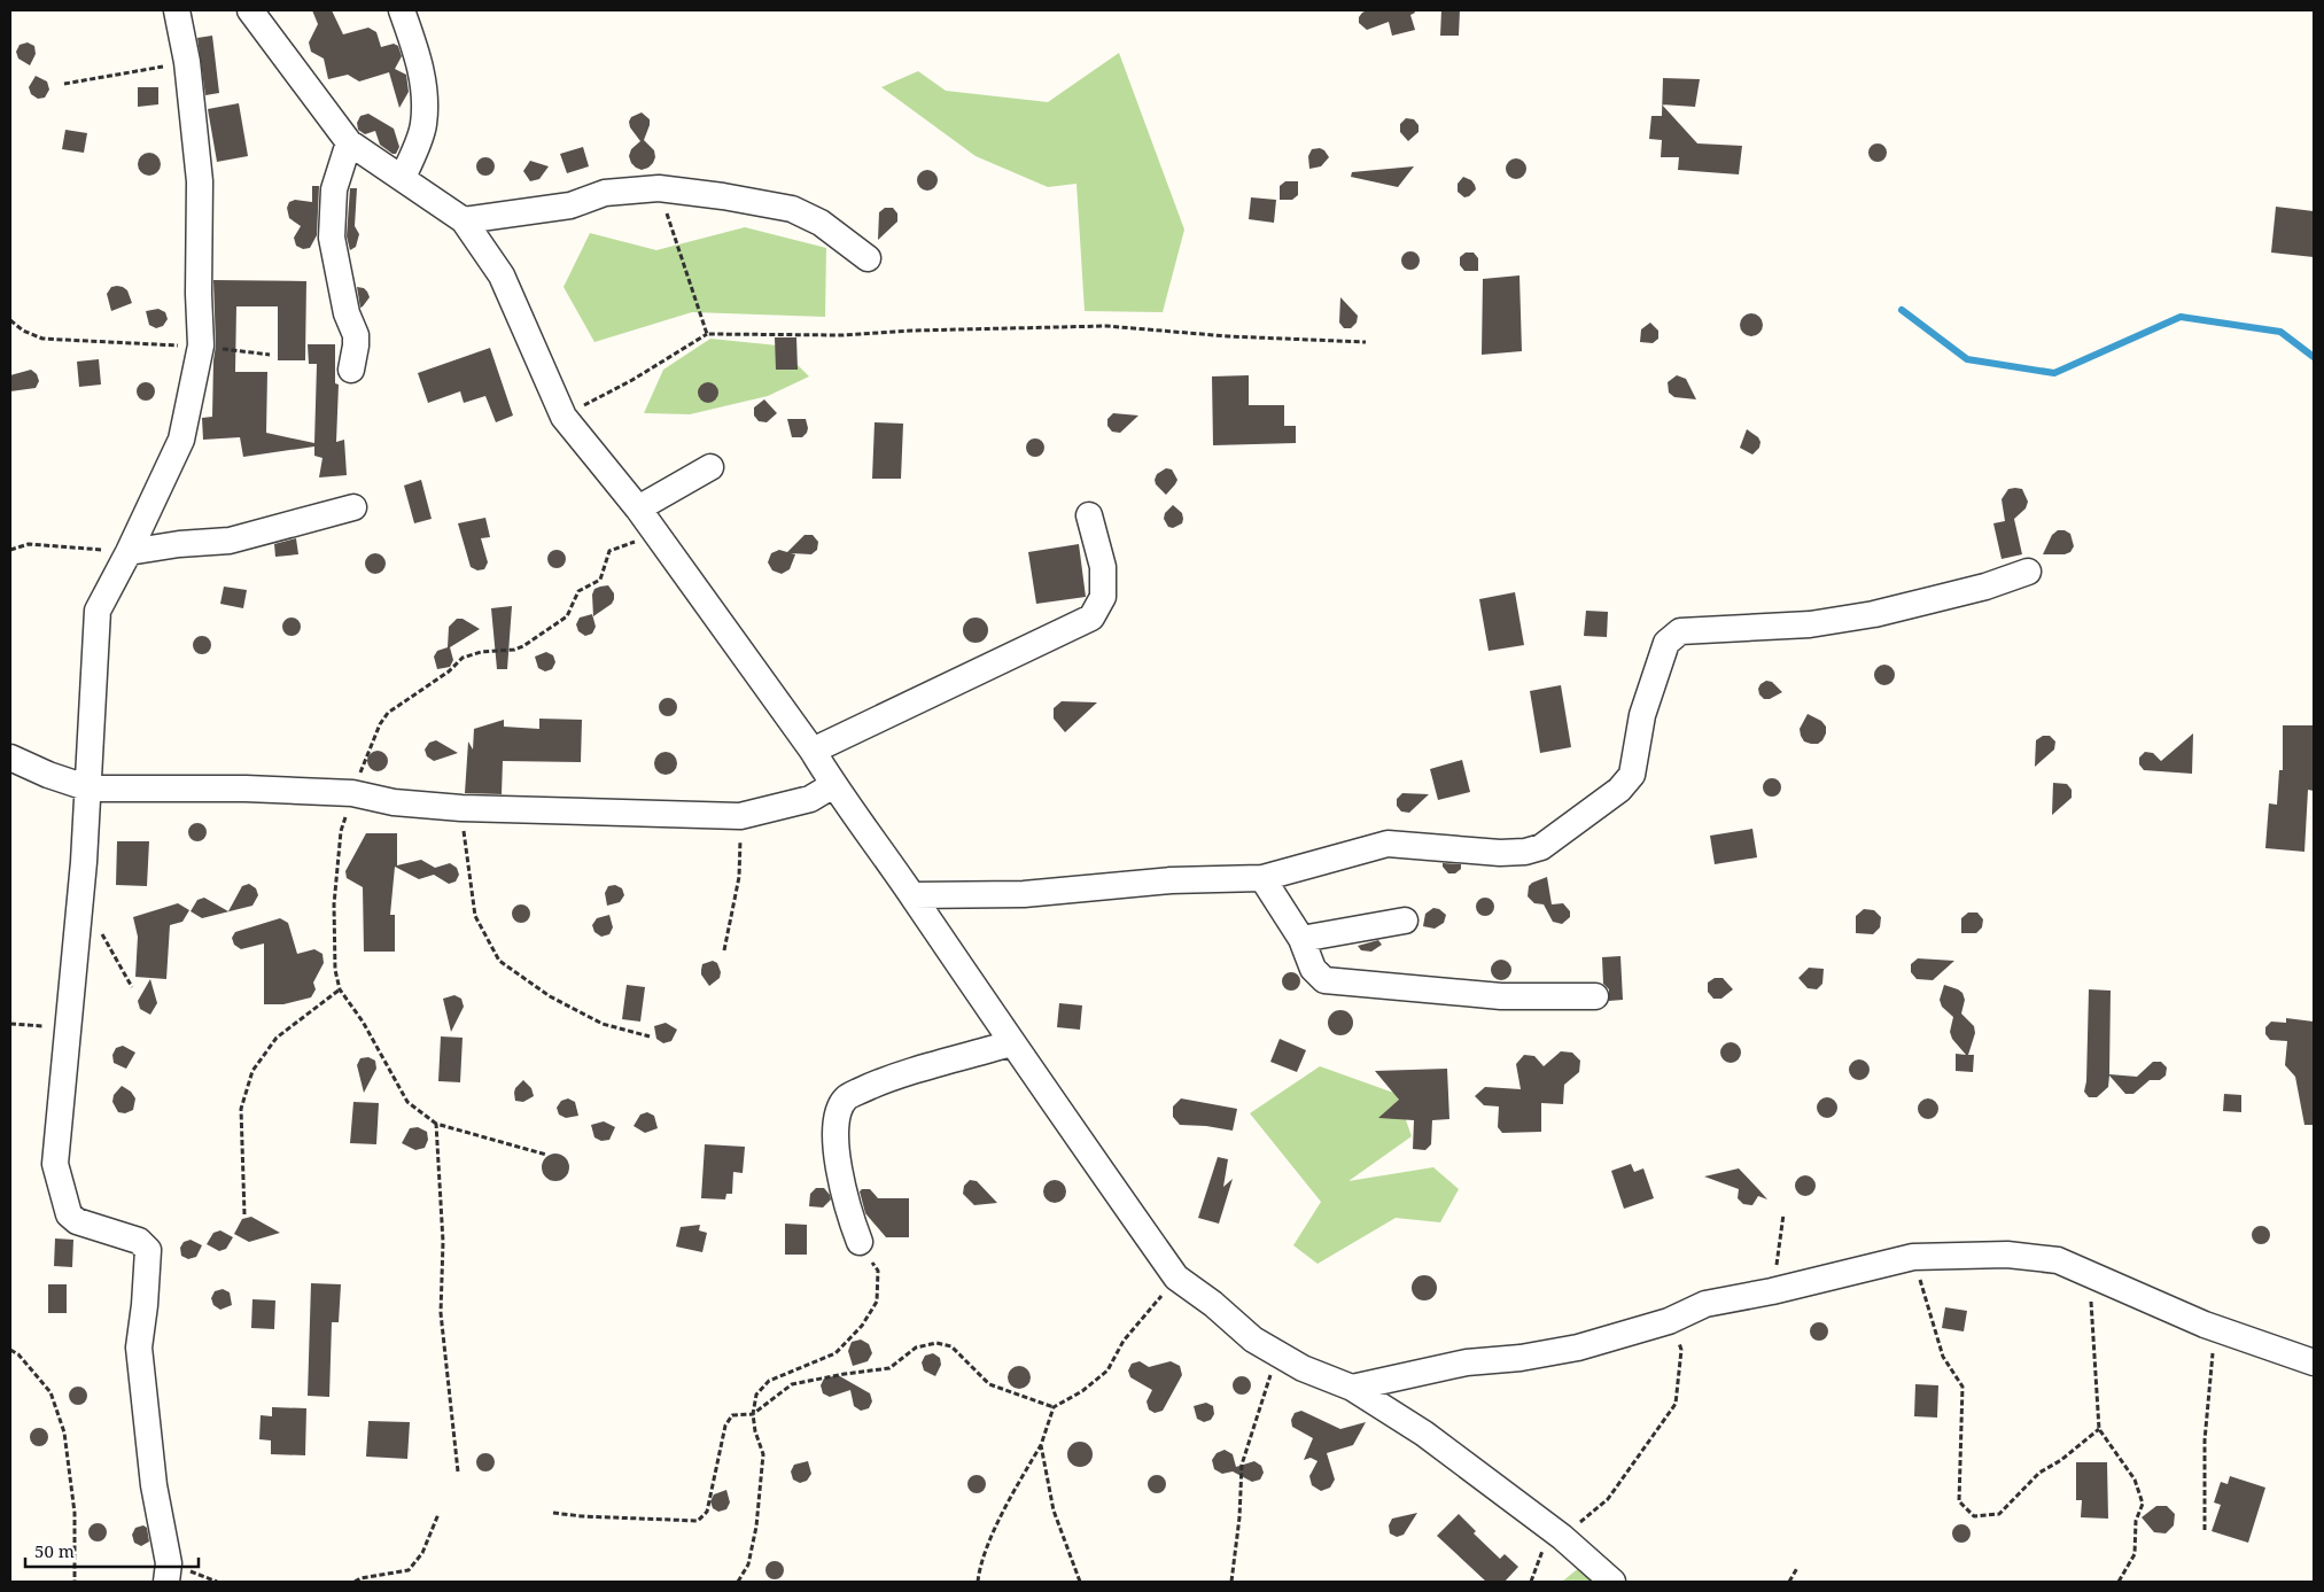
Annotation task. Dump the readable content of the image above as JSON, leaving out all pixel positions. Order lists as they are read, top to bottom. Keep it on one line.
{"scale_bar":"50 m"}
